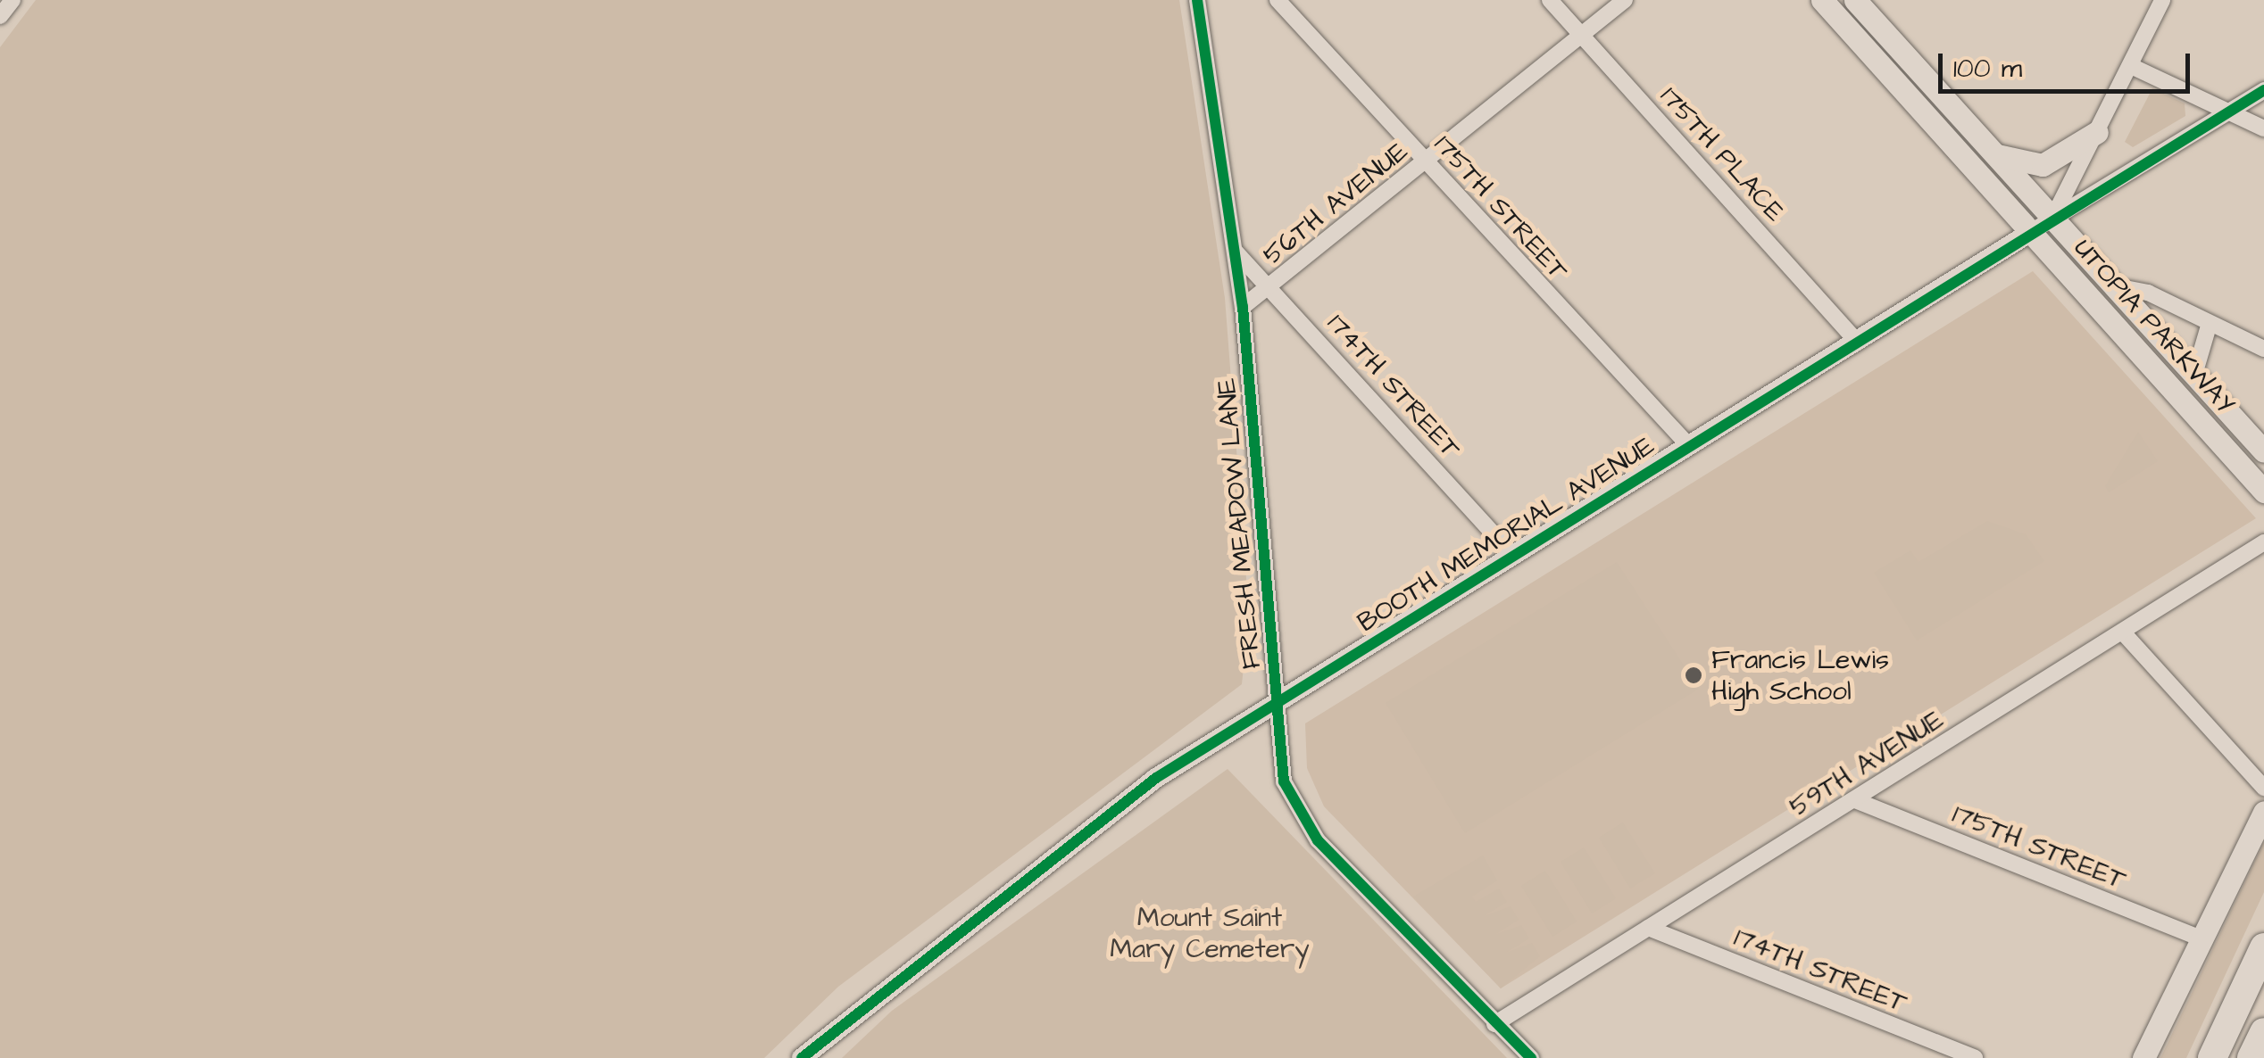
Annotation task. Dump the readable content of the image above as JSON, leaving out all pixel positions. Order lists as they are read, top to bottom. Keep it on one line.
{"streets":{"main road":["UTOPIA PARKWAY"],"street":["175TH PLACE","56TH AVENUE","175TH STREET","174TH STREET","FRESH MEADOW LANE","BOOTH MEMORIAL AVENUE","59TH AVENUE"]},"crossings":[["175TH PLACE","56TH AVENUE"],["175TH PLACE","BOOTH MEMORIAL AVENUE"],["56TH AVENUE","175TH STREET"],["56TH AVENUE","174TH STREET"],["56TH AVENUE","FRESH MEADOW LANE"],["175TH STREET","BOOTH MEMORIAL AVENUE"],["175TH STREET","59TH AVENUE"],["UTOPIA PARKWAY","BOOTH MEMORIAL AVENUE"],["174TH STREET","FRESH MEADOW LANE"],["174TH STREET","BOOTH MEMORIAL AVENUE"],["174TH STREET","59TH AVENUE"],["FRESH MEADOW LANE","BOOTH MEMORIAL AVENUE"],["FRESH MEADOW LANE","59TH AVENUE"]],"parks":["Mount Saint Mary Cemetery"],"places":["Francis Lewis High School"],"scale_bar":"100 m"}
